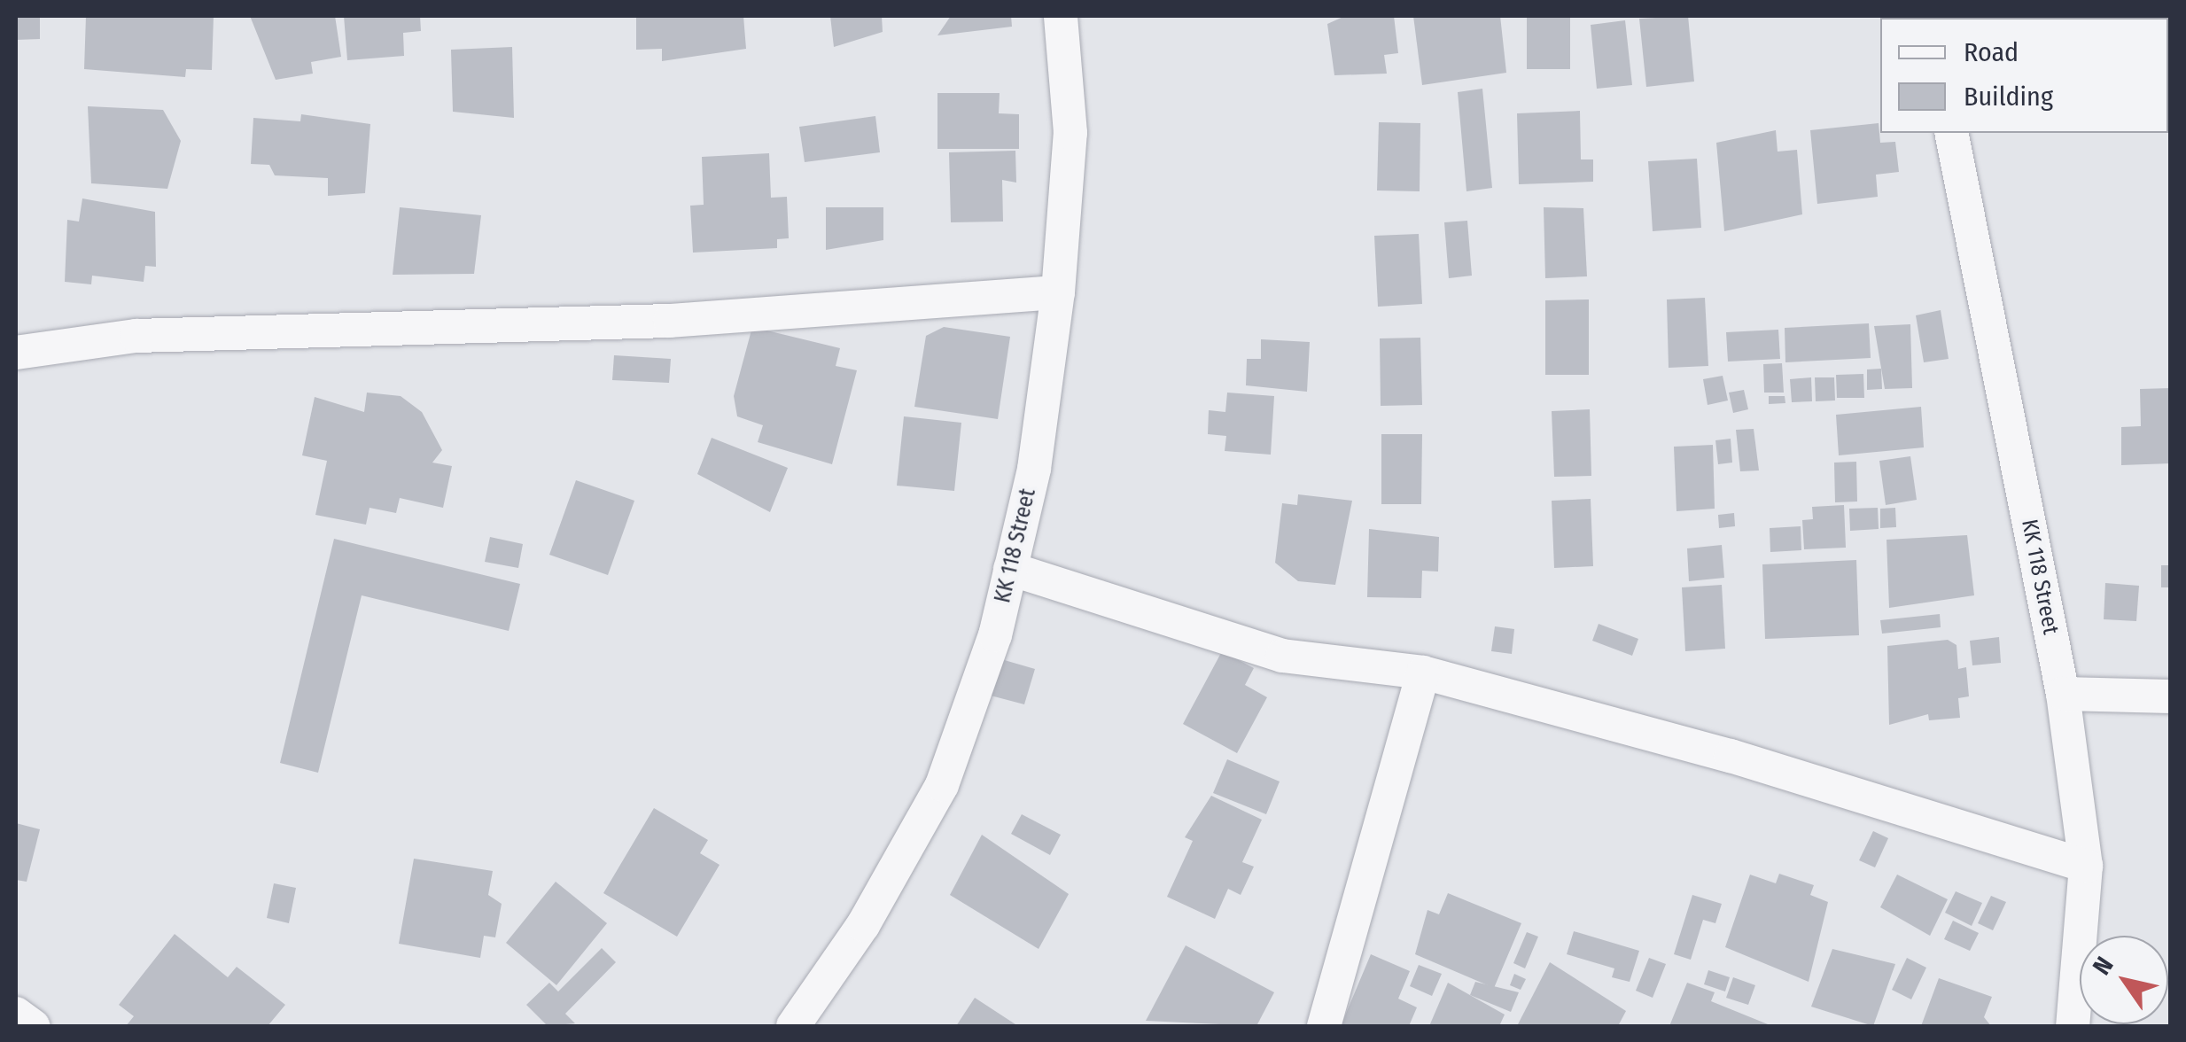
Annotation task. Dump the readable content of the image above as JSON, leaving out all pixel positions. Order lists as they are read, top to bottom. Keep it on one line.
{"streets":{"street":["KK 118 Street"]},"legend":["Road","Building"],"north":"top left"}
